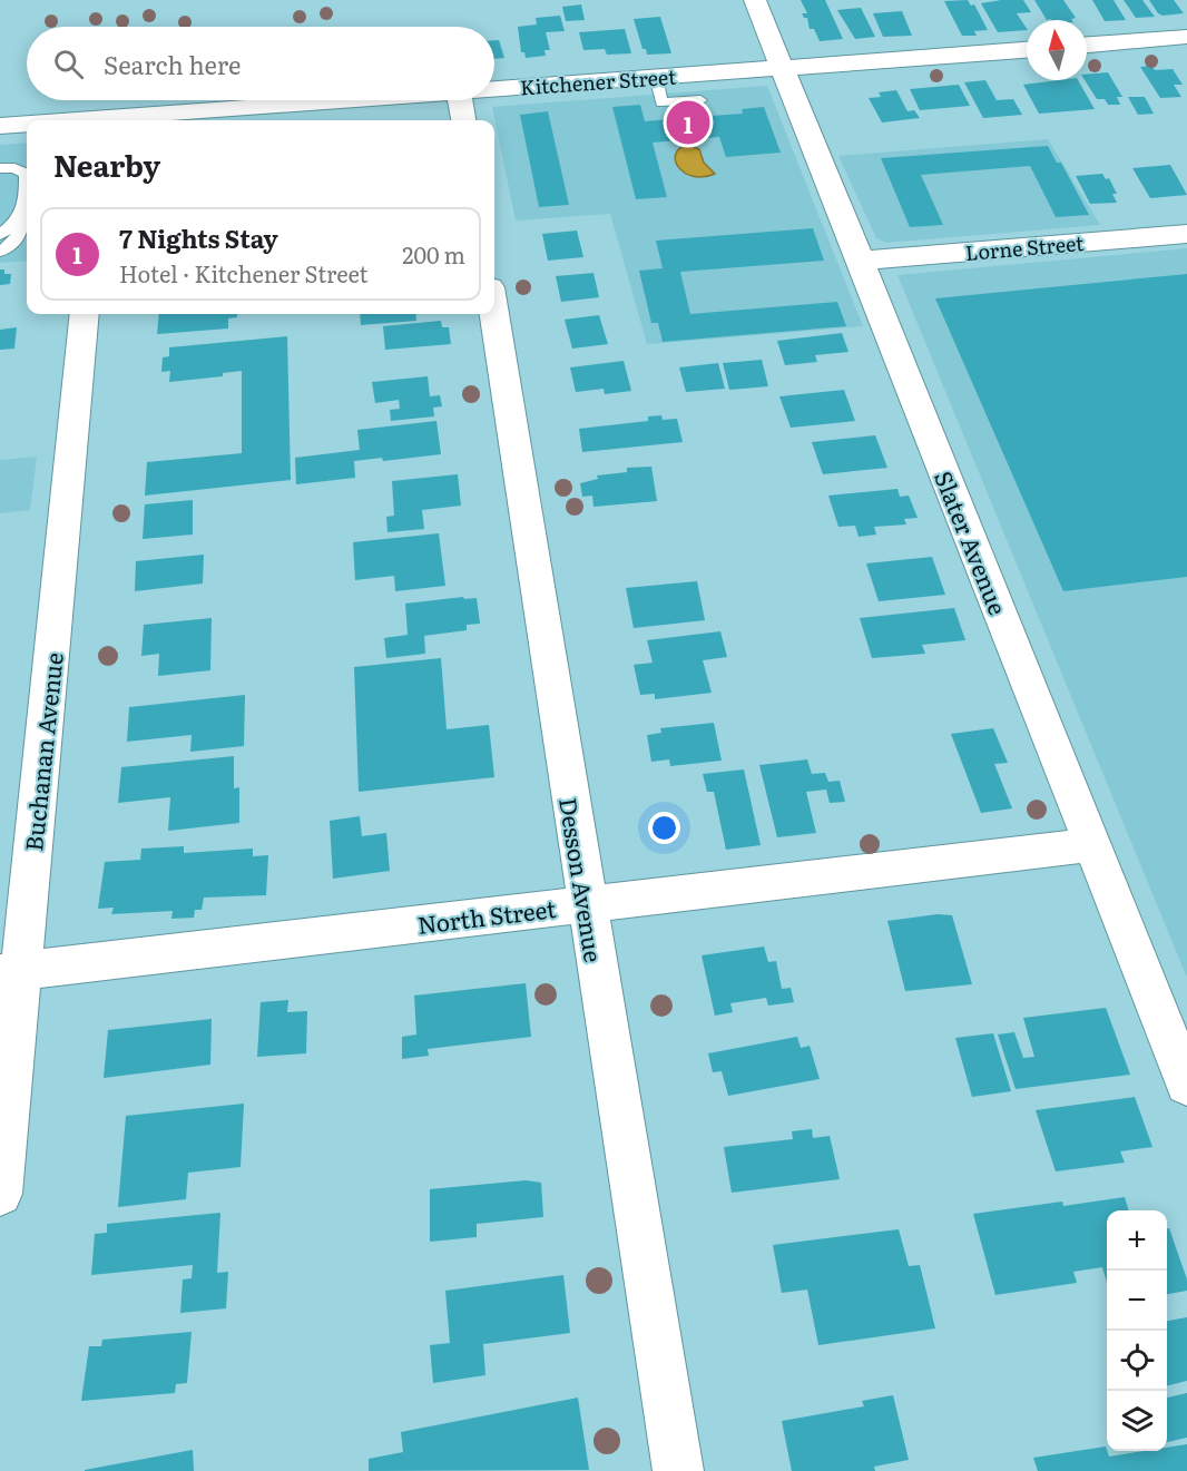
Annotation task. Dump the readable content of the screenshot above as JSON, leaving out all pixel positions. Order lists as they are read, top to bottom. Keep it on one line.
{"streets":{"street":["Kitchener Street","Lorne Street","Slater Avenue","Buchanan Avenue","Desson Avenue","North Street"]},"crossings":[["Kitchener Street","Slater Avenue"],["Lorne Street","Slater Avenue"],["Slater Avenue","North Street"],["Buchanan Avenue","North Street"],["Desson Avenue","North Street"]],"north":"top","page":{"search":"Search here","pins":"1","heading":"Nearby","list":[{"mark":"1","name":"7 Nights Stay","note":"Hotel · Kitchener Street","value":"200 m"}],"map_buttons":["+","−"]}}
